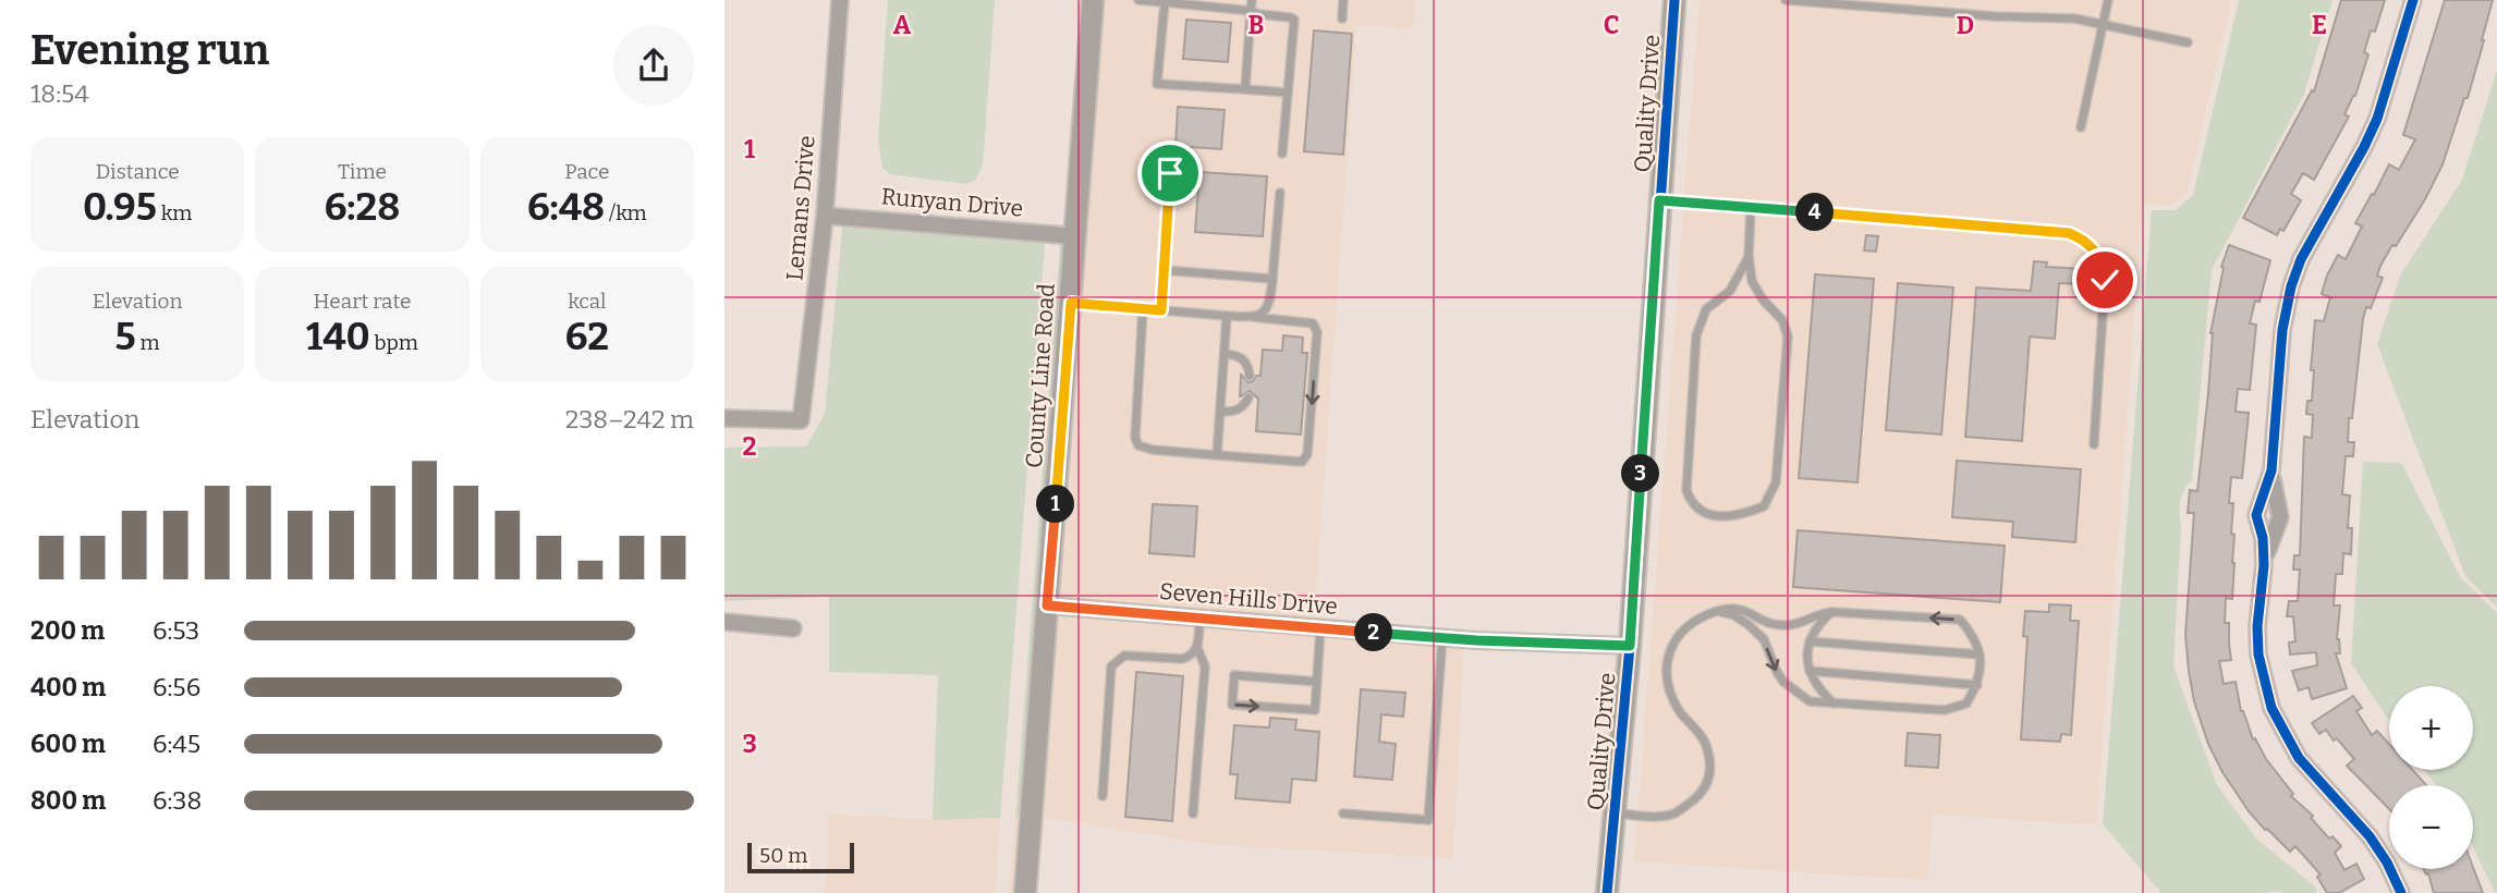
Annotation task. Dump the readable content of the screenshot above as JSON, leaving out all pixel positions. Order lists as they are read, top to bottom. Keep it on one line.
{"streets":{"street":["Quality Drive","Runyan Drive","Lemans Drive","County Line Road","Seven Hills Drive"]},"crossings":[["Quality Drive","Seven Hills Drive"],["Runyan Drive","Lemans Drive"],["Runyan Drive","County Line Road"],["County Line Road","Seven Hills Drive"]],"scale_bar":"50 m","page":{"heading":["Evening run","18:54"],"stats":[["Distance","0.95 km"],["Time","6:28"],["Pace","6:48 /km"],["Elevation","5 m"],["Heart rate","140 bpm"],["kcal","62"]],"pins":["4","3","1","2"],"chart":["Elevation","238–242 m"],"list":[{"name":"200 m","note":"6:53"},{"name":"400 m","note":"6:56"},{"name":"600 m","note":"6:45"},{"name":"800 m","note":"6:38"}],"map_buttons":["+","−"],"scale":"50 m"},"grid":{"columns":["A","B","C","D","E"],"rows":["1","2","3"]}}
